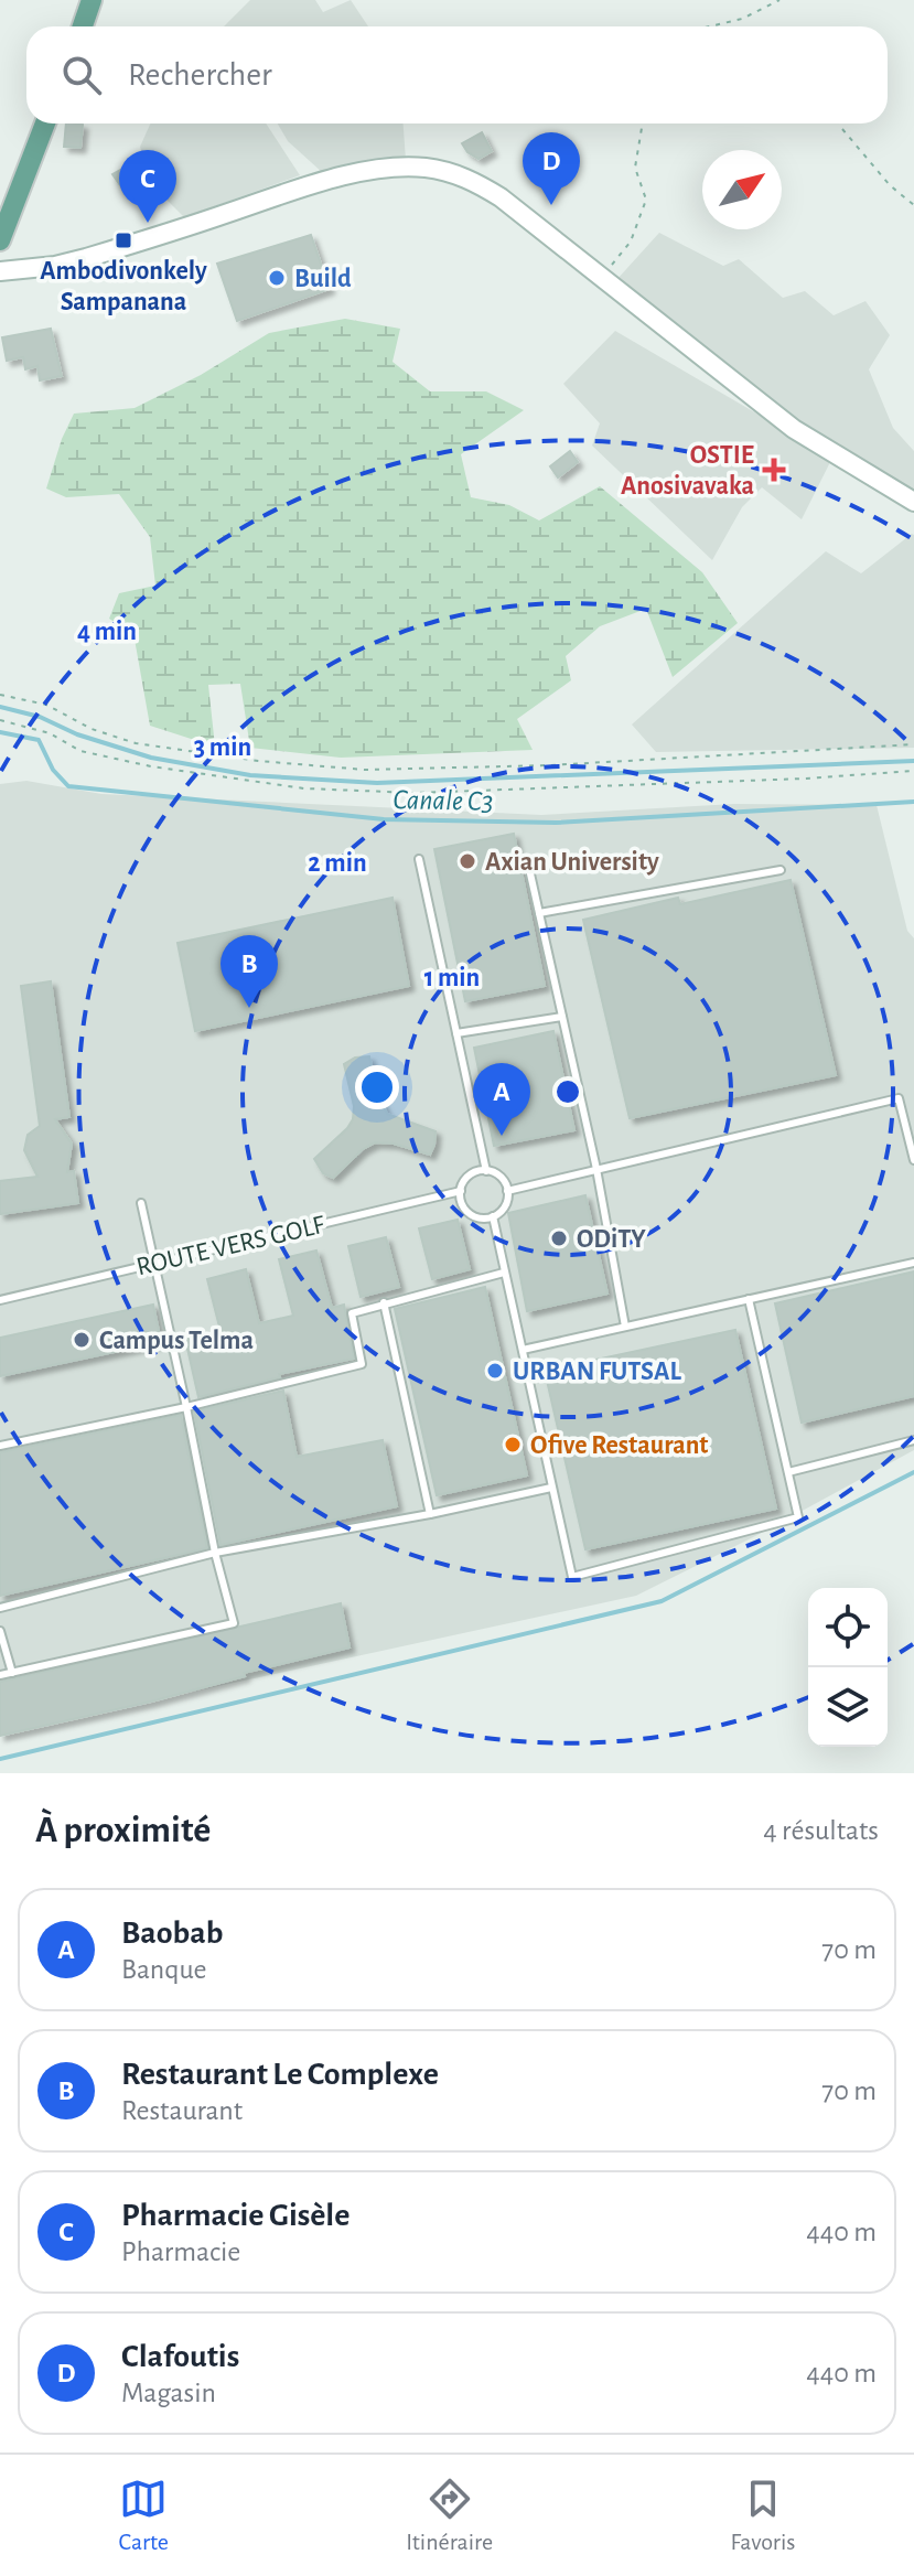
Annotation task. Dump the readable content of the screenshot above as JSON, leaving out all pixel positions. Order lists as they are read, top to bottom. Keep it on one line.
{"streets":{"lane":["ROUTE VERS GOLF"]},"water":["Canale C3"],"places":{"transit":["Ambodivonkely Sampanana"],"other":["Build","Axian University","ODiTY","Campus Telma","URBAN FUTSAL","Ofive Restaurant"],"health":["OSTIE Anosivavaka"]},"north":"top right","page":{"search":"Rechercher","pins":["D","C","B","A"],"heading":["À proximité","4 résultats"],"list":[{"mark":"A","name":"Baobab","note":"Banque","value":"70 m"},{"mark":"B","name":"Restaurant Le Complexe","note":"Restaurant","value":"70 m"},{"mark":"C","name":"Pharmacie Gisèle","note":"Pharmacie","value":"440 m"},{"mark":"D","name":"Clafoutis","note":"Magasin","value":"440 m"}],"nav":["Carte","Itinéraire","Favoris"]},"rings":["4 min","3 min","2 min","1 min"]}
